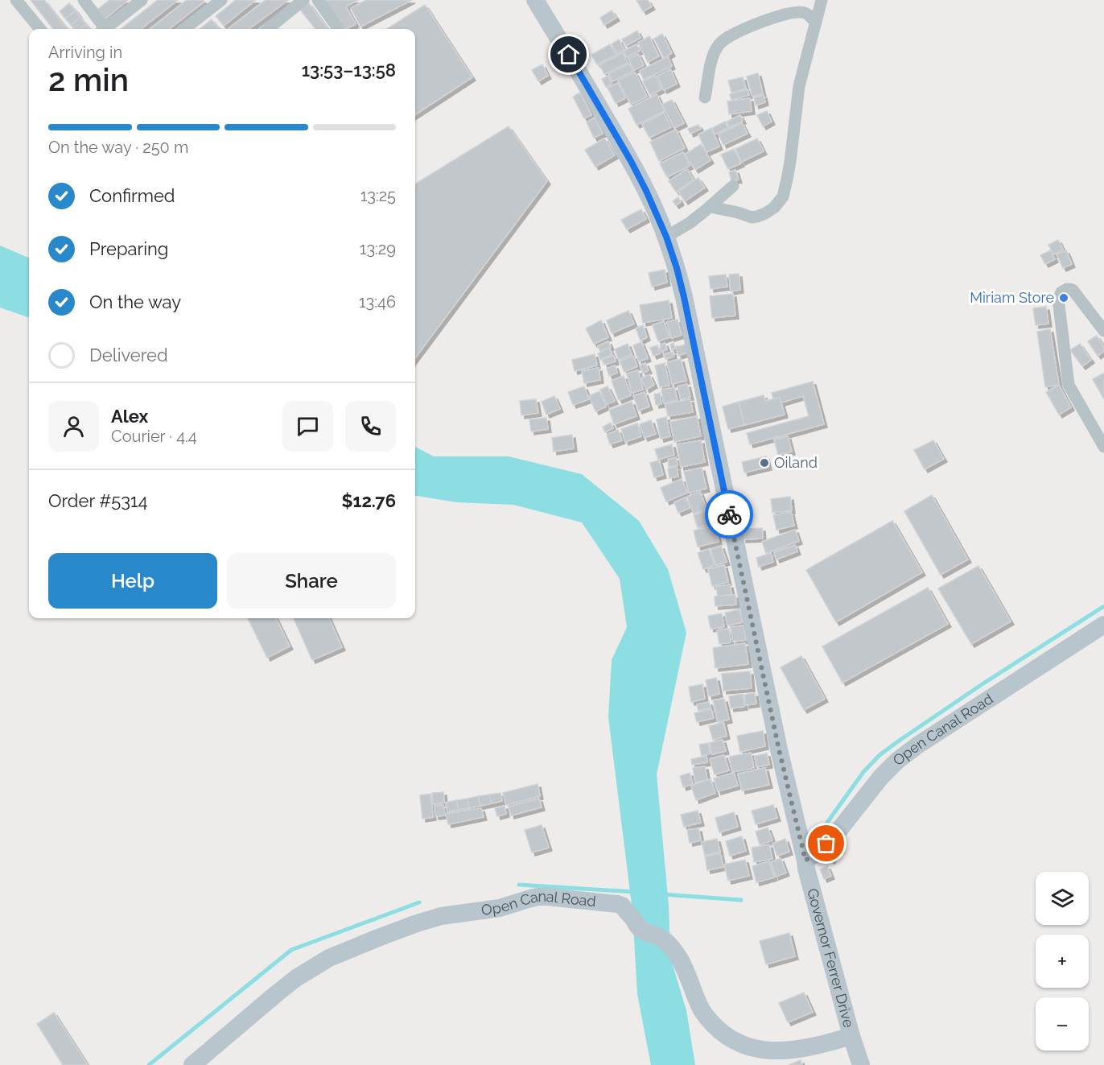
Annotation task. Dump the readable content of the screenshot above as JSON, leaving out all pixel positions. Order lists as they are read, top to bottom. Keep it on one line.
{"streets":{"street":["Open Canal Road","Governor Ferrer Drive"]},"crossings":[["Open Canal Road","Governor Ferrer Drive"]],"places":["Miriam Store","Oiland"],"page":{"heading":["2 min","Arriving in","13:53–13:58"],"panel":["Alex","Courier · 4.4","Order #5314","$12.76"],"bar":"On the way · 250 m","list":[["Confirmed","13:25"],["Preparing","13:29"],["On the way","13:46"],"Delivered"],"buttons":["Help","Share"],"map_buttons":["+","−"]}}
